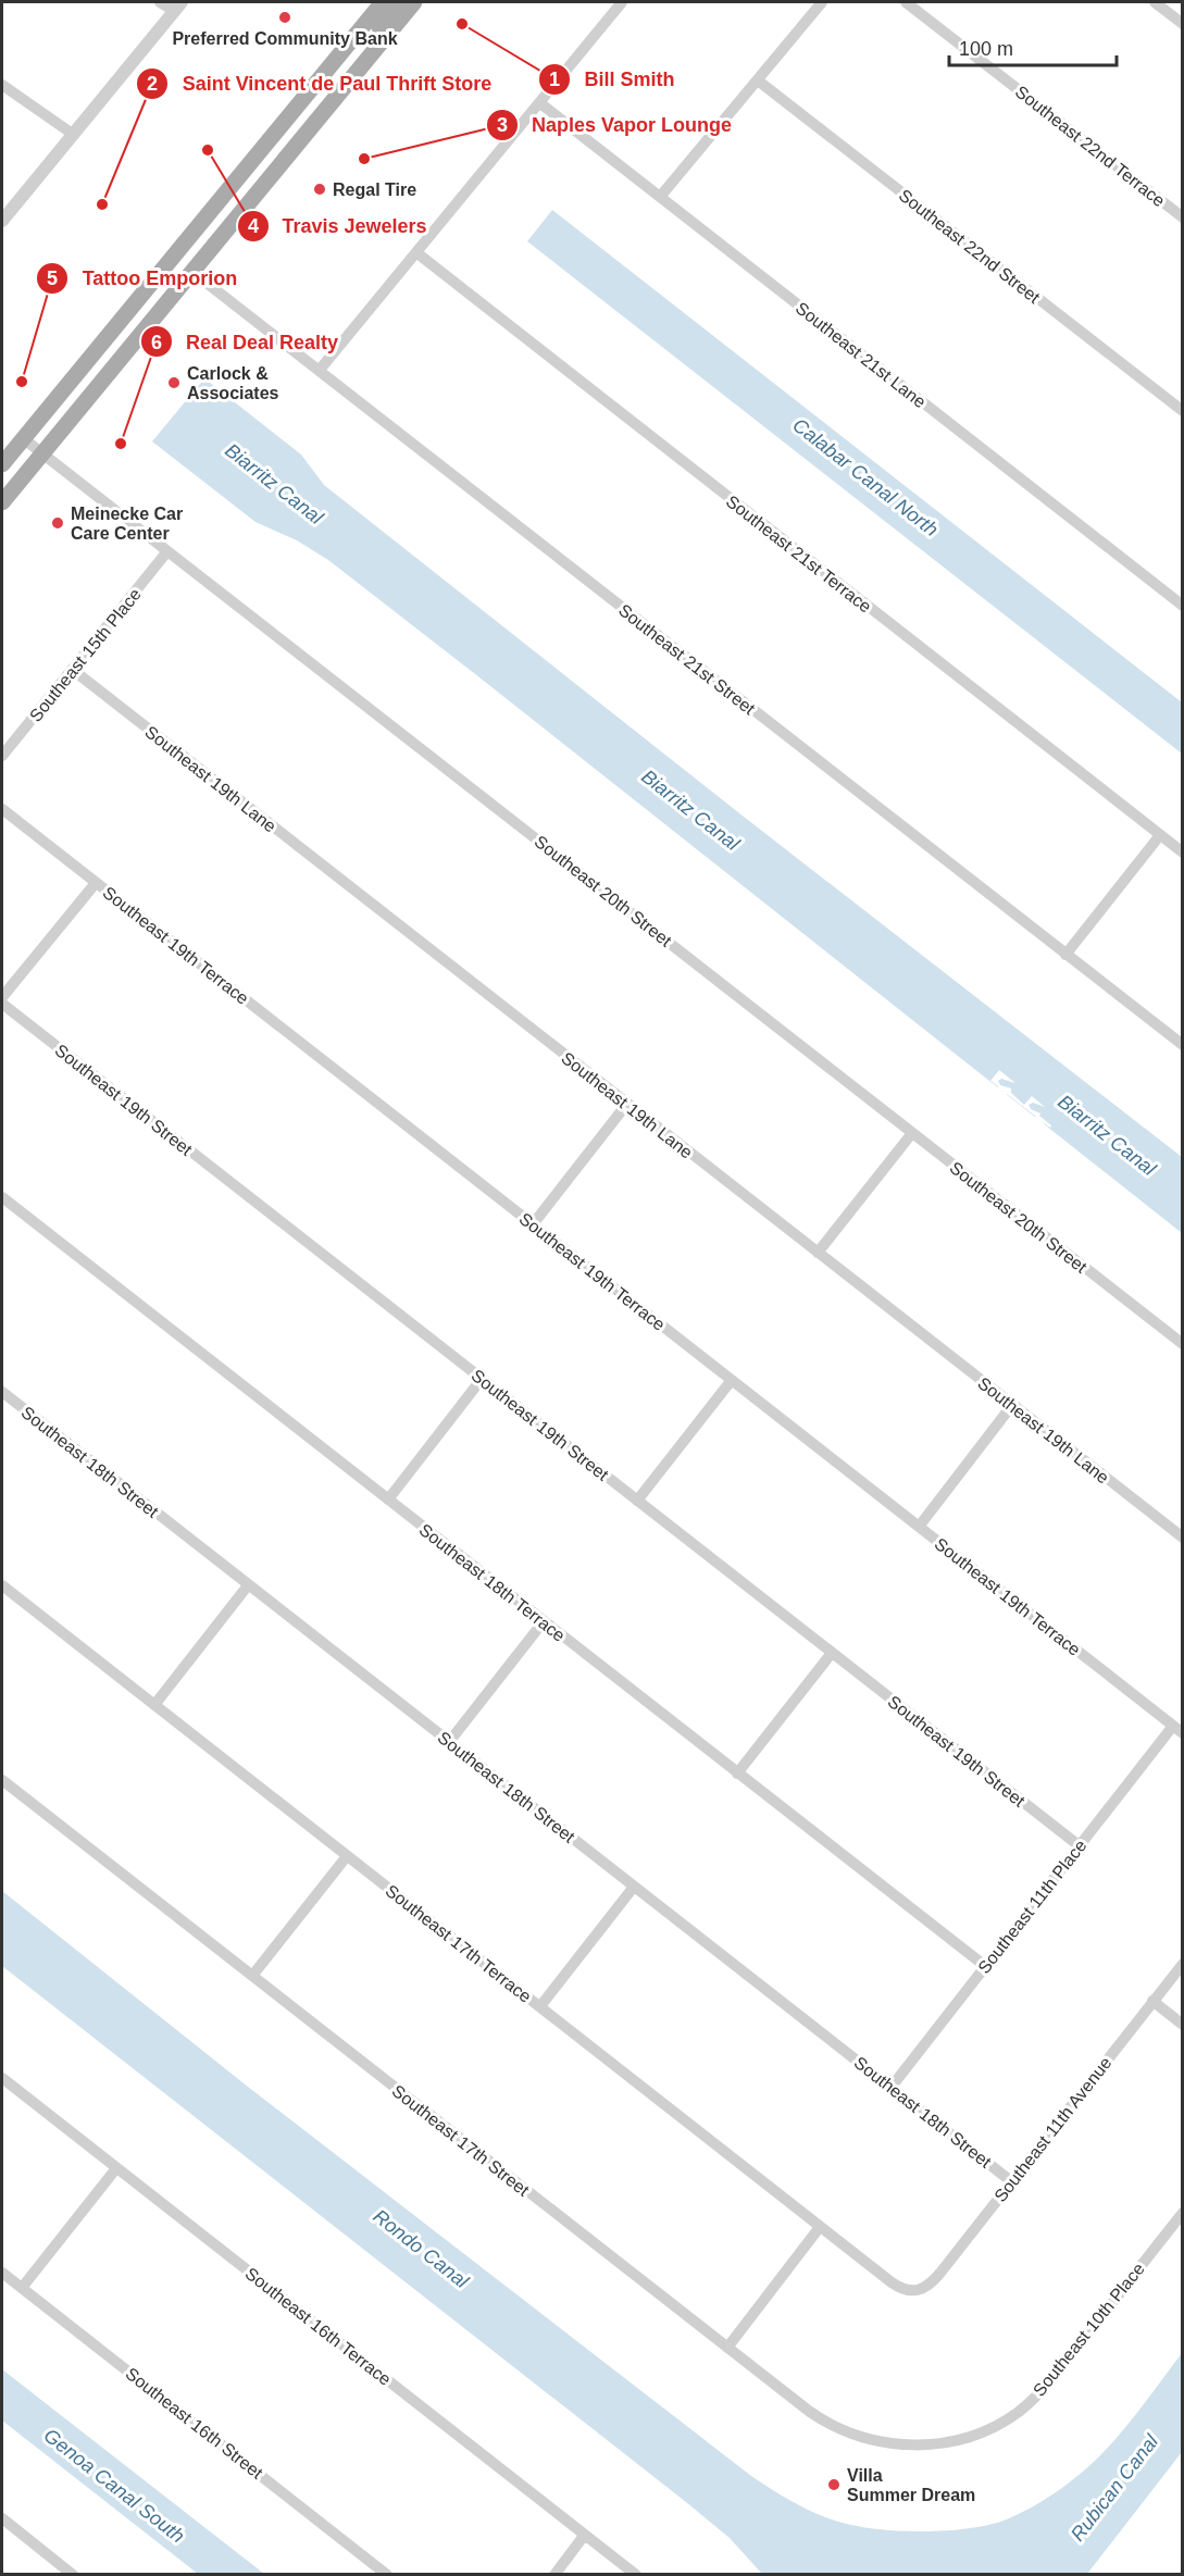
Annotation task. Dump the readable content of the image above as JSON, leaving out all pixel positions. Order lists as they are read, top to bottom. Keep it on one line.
{"streets":{"street":["Southeast 22nd Terrace","Southeast 22nd Street","Southeast 21st Lane","Southeast 21st Terrace","Southeast 15th Place","Southeast 21st Street","Southeast 19th Lane","Southeast 20th Street","Southeast 19th Terrace","Southeast 19th Street","Southeast 18th Street","Southeast 18th Terrace","Southeast 11th Place","Southeast 17th Terrace","Southeast 11th Avenue","Southeast 17th Street","Southeast 16th Terrace","Southeast 10th Place","Southeast 16th Street"]},"crossings":[["Southeast 15th Place","Southeast 19th Lane"],["Southeast 15th Place","Southeast 20th Street"],["Southeast 19th Terrace","Southeast 11th Place"],["Southeast 19th Street","Southeast 11th Place"],["Southeast 18th Street","Southeast 11th Place"],["Southeast 18th Street","Southeast 11th Avenue"],["Southeast 18th Terrace","Southeast 11th Place"],["Southeast 17th Terrace","Southeast 11th Avenue"],["Southeast 17th Street","Southeast 10th Place"]],"water":["Calabar Canal North","Biarritz Canal","Rondo Canal","Genoa Canal South","Rubican Canal"],"places":["Preferred Community Bank","Bill Smith","Travis Jewelers","Naples Vapor Lounge","Regal Tire","Saint Vincent de Paul Thrift Store","Tattoo Emporion","Carlock & Associates","Real Deal Realty","Meinecke Car Care Center","Villa Summer Dream"],"scale_bar":"100 m"}
